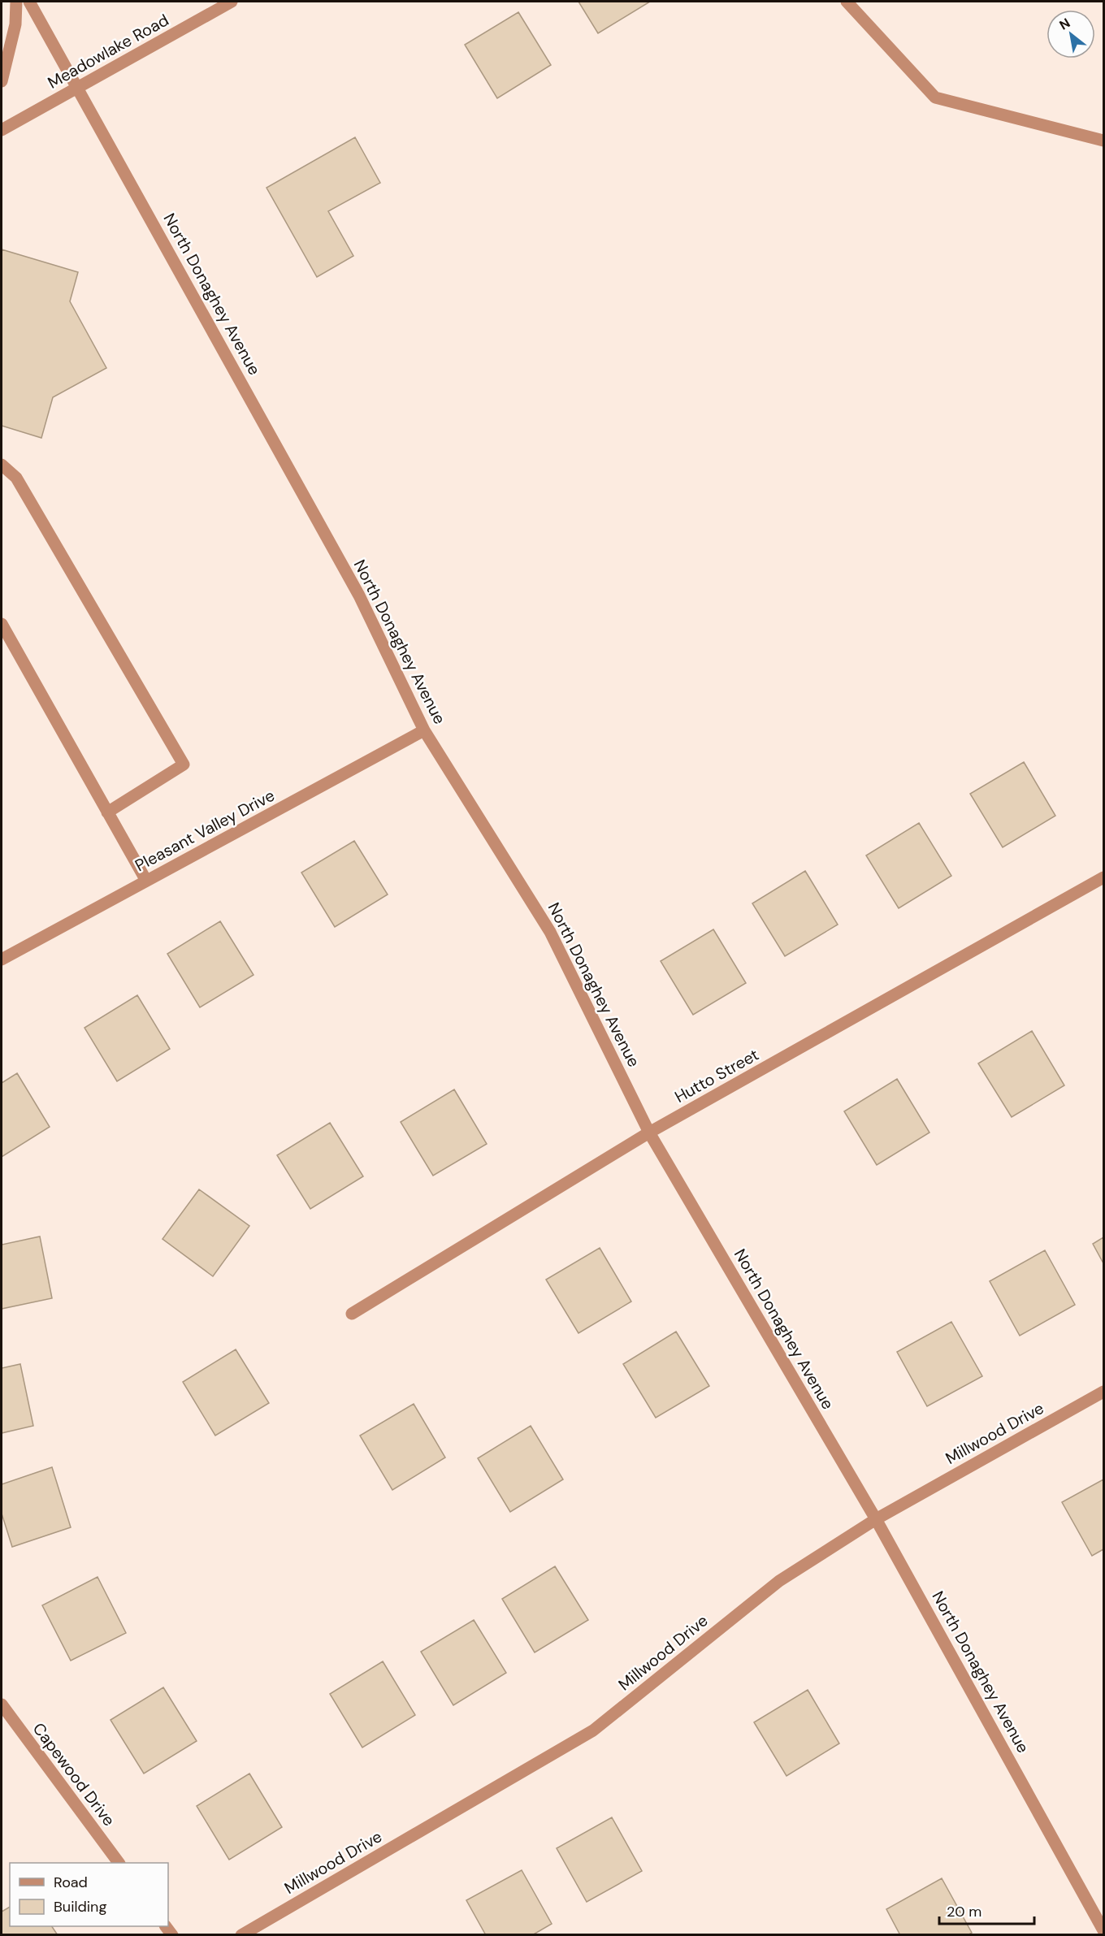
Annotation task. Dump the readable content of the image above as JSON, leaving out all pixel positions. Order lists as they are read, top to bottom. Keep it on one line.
{"streets":{"street":["Meadowlake Road","North Donaghey Avenue","Pleasant Valley Drive","Hutto Street","Millwood Drive","Capewood Drive"]},"crossings":[["Meadowlake Road","North Donaghey Avenue"],["North Donaghey Avenue","Pleasant Valley Drive"],["North Donaghey Avenue","Hutto Street"],["North Donaghey Avenue","Millwood Drive"]],"legend":["Road","Building"],"scale_bar":"20 m","north":"top left"}
